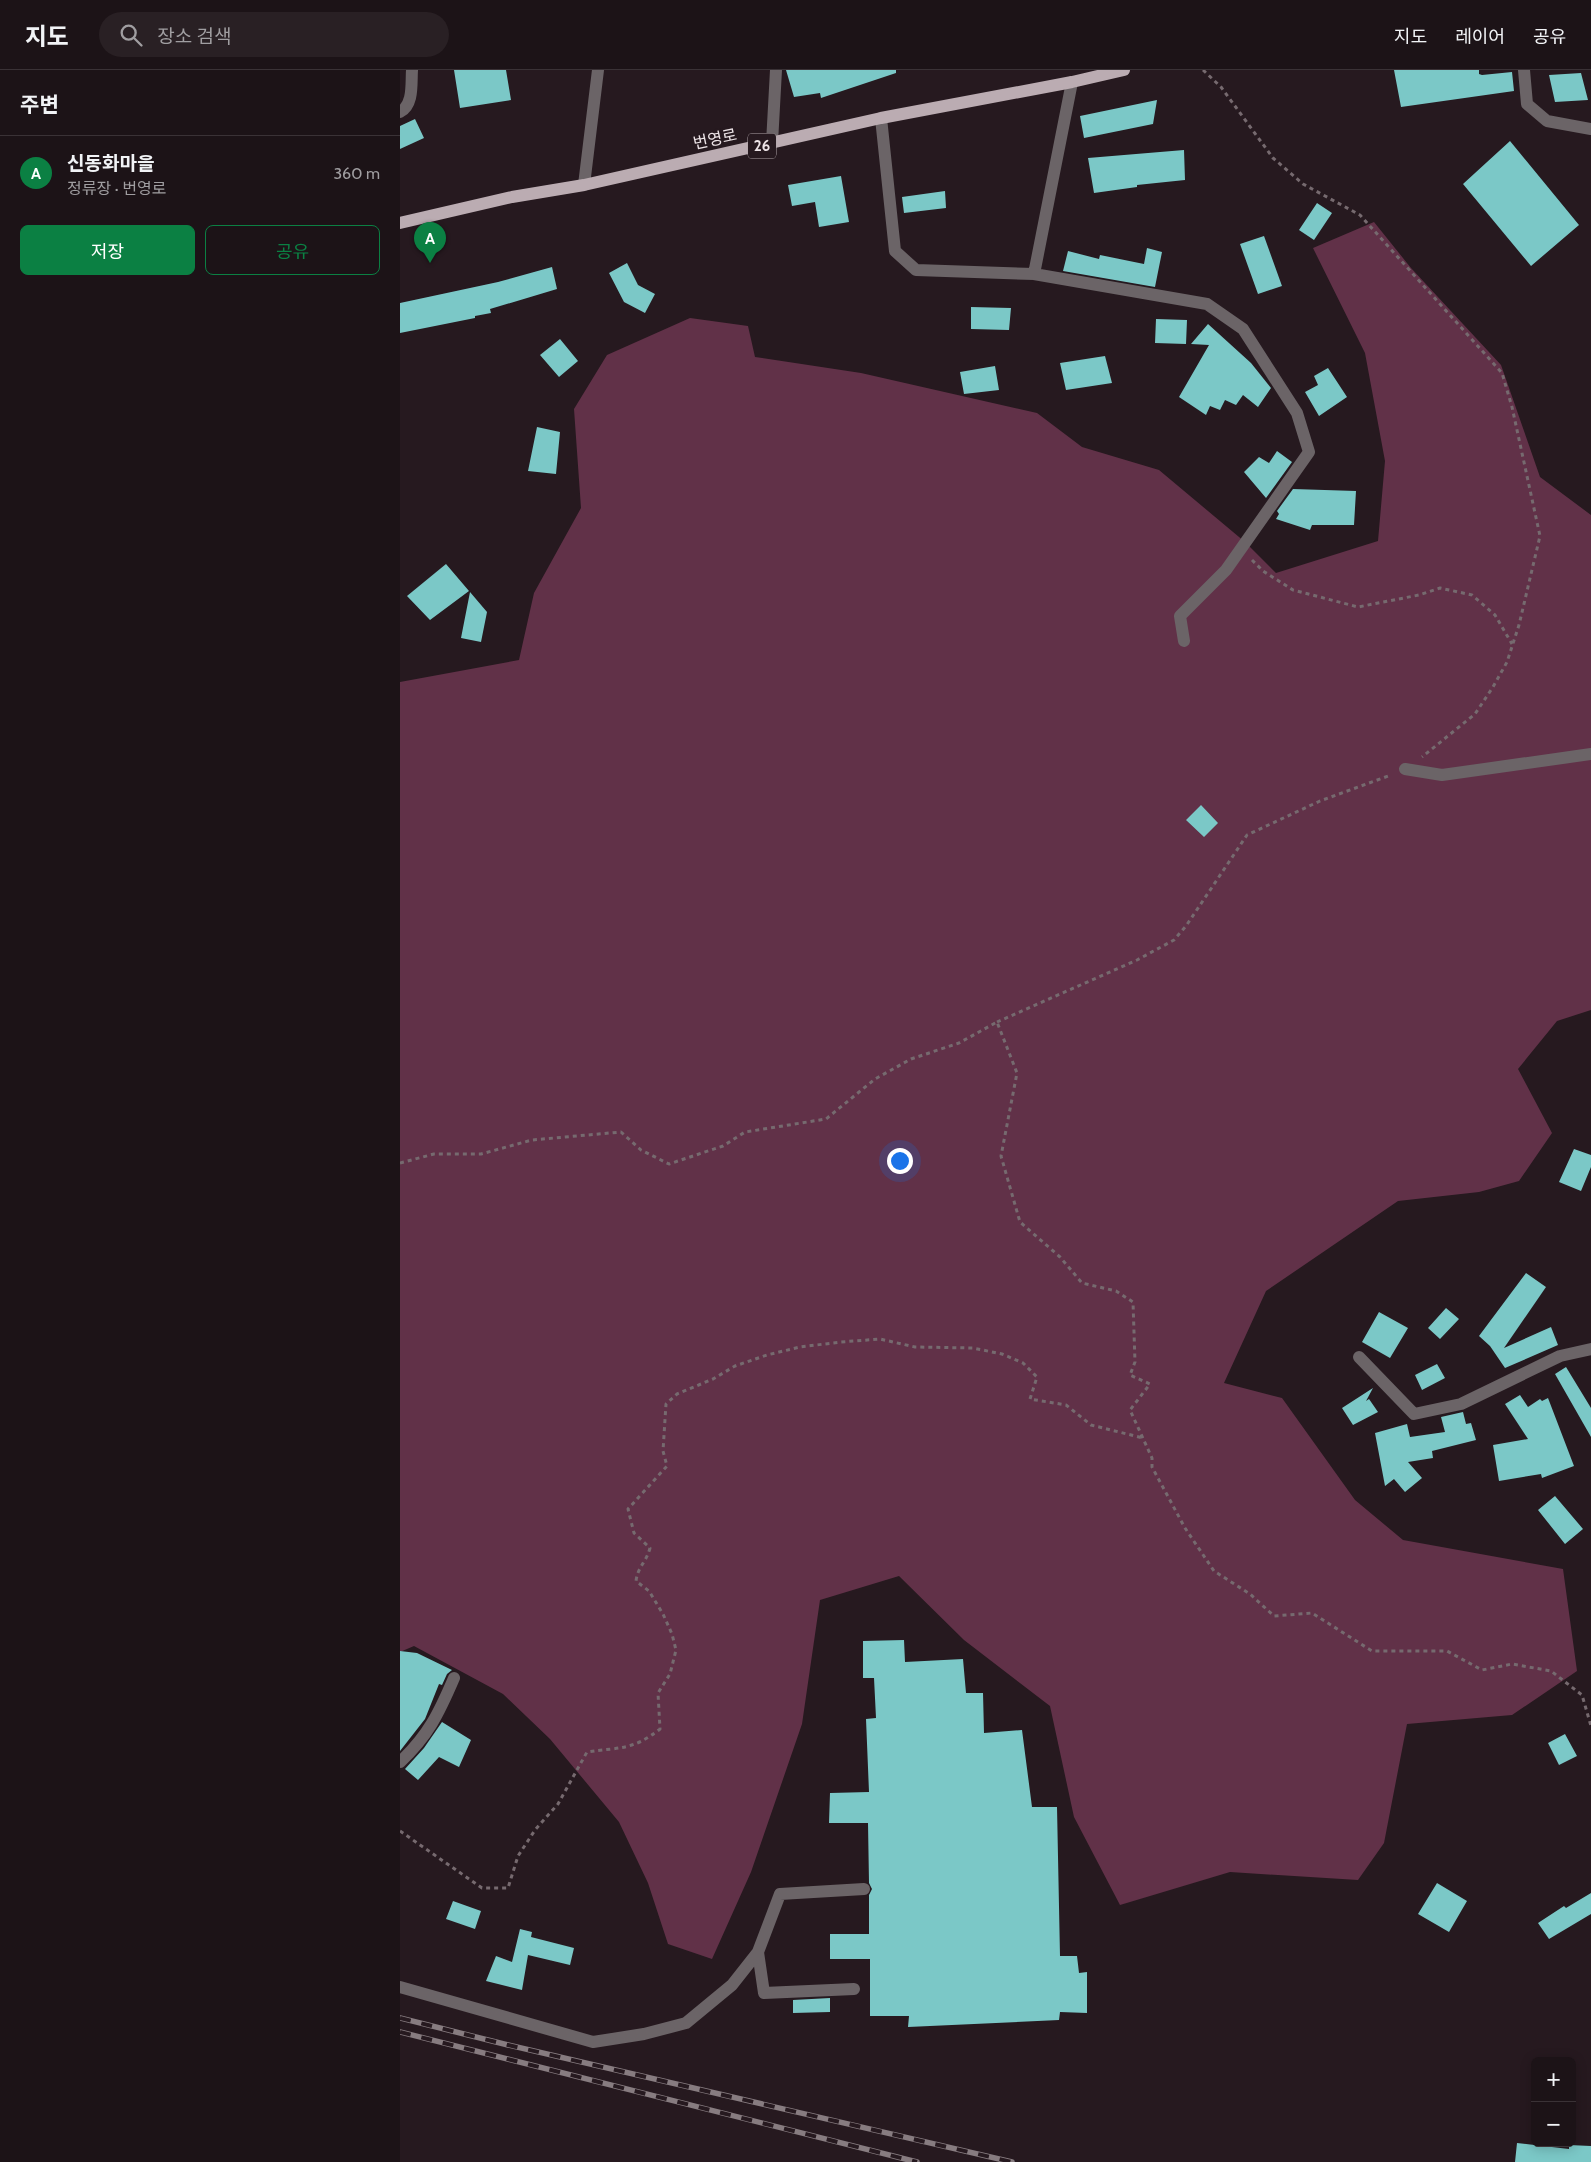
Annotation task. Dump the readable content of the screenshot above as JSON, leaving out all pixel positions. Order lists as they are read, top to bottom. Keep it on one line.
{"streets":{"main road":["번영로","26"]},"page":{"header":"지도","search":"장소 검색","nav":["지도","레이어","공유"],"heading":"주변","list":[{"mark":"A","name":"신동화마을","note":"정류장 · 번영로","value":"360 m"}],"buttons":["저장","공유"],"pins":"A","map_buttons":["+","−"]}}
